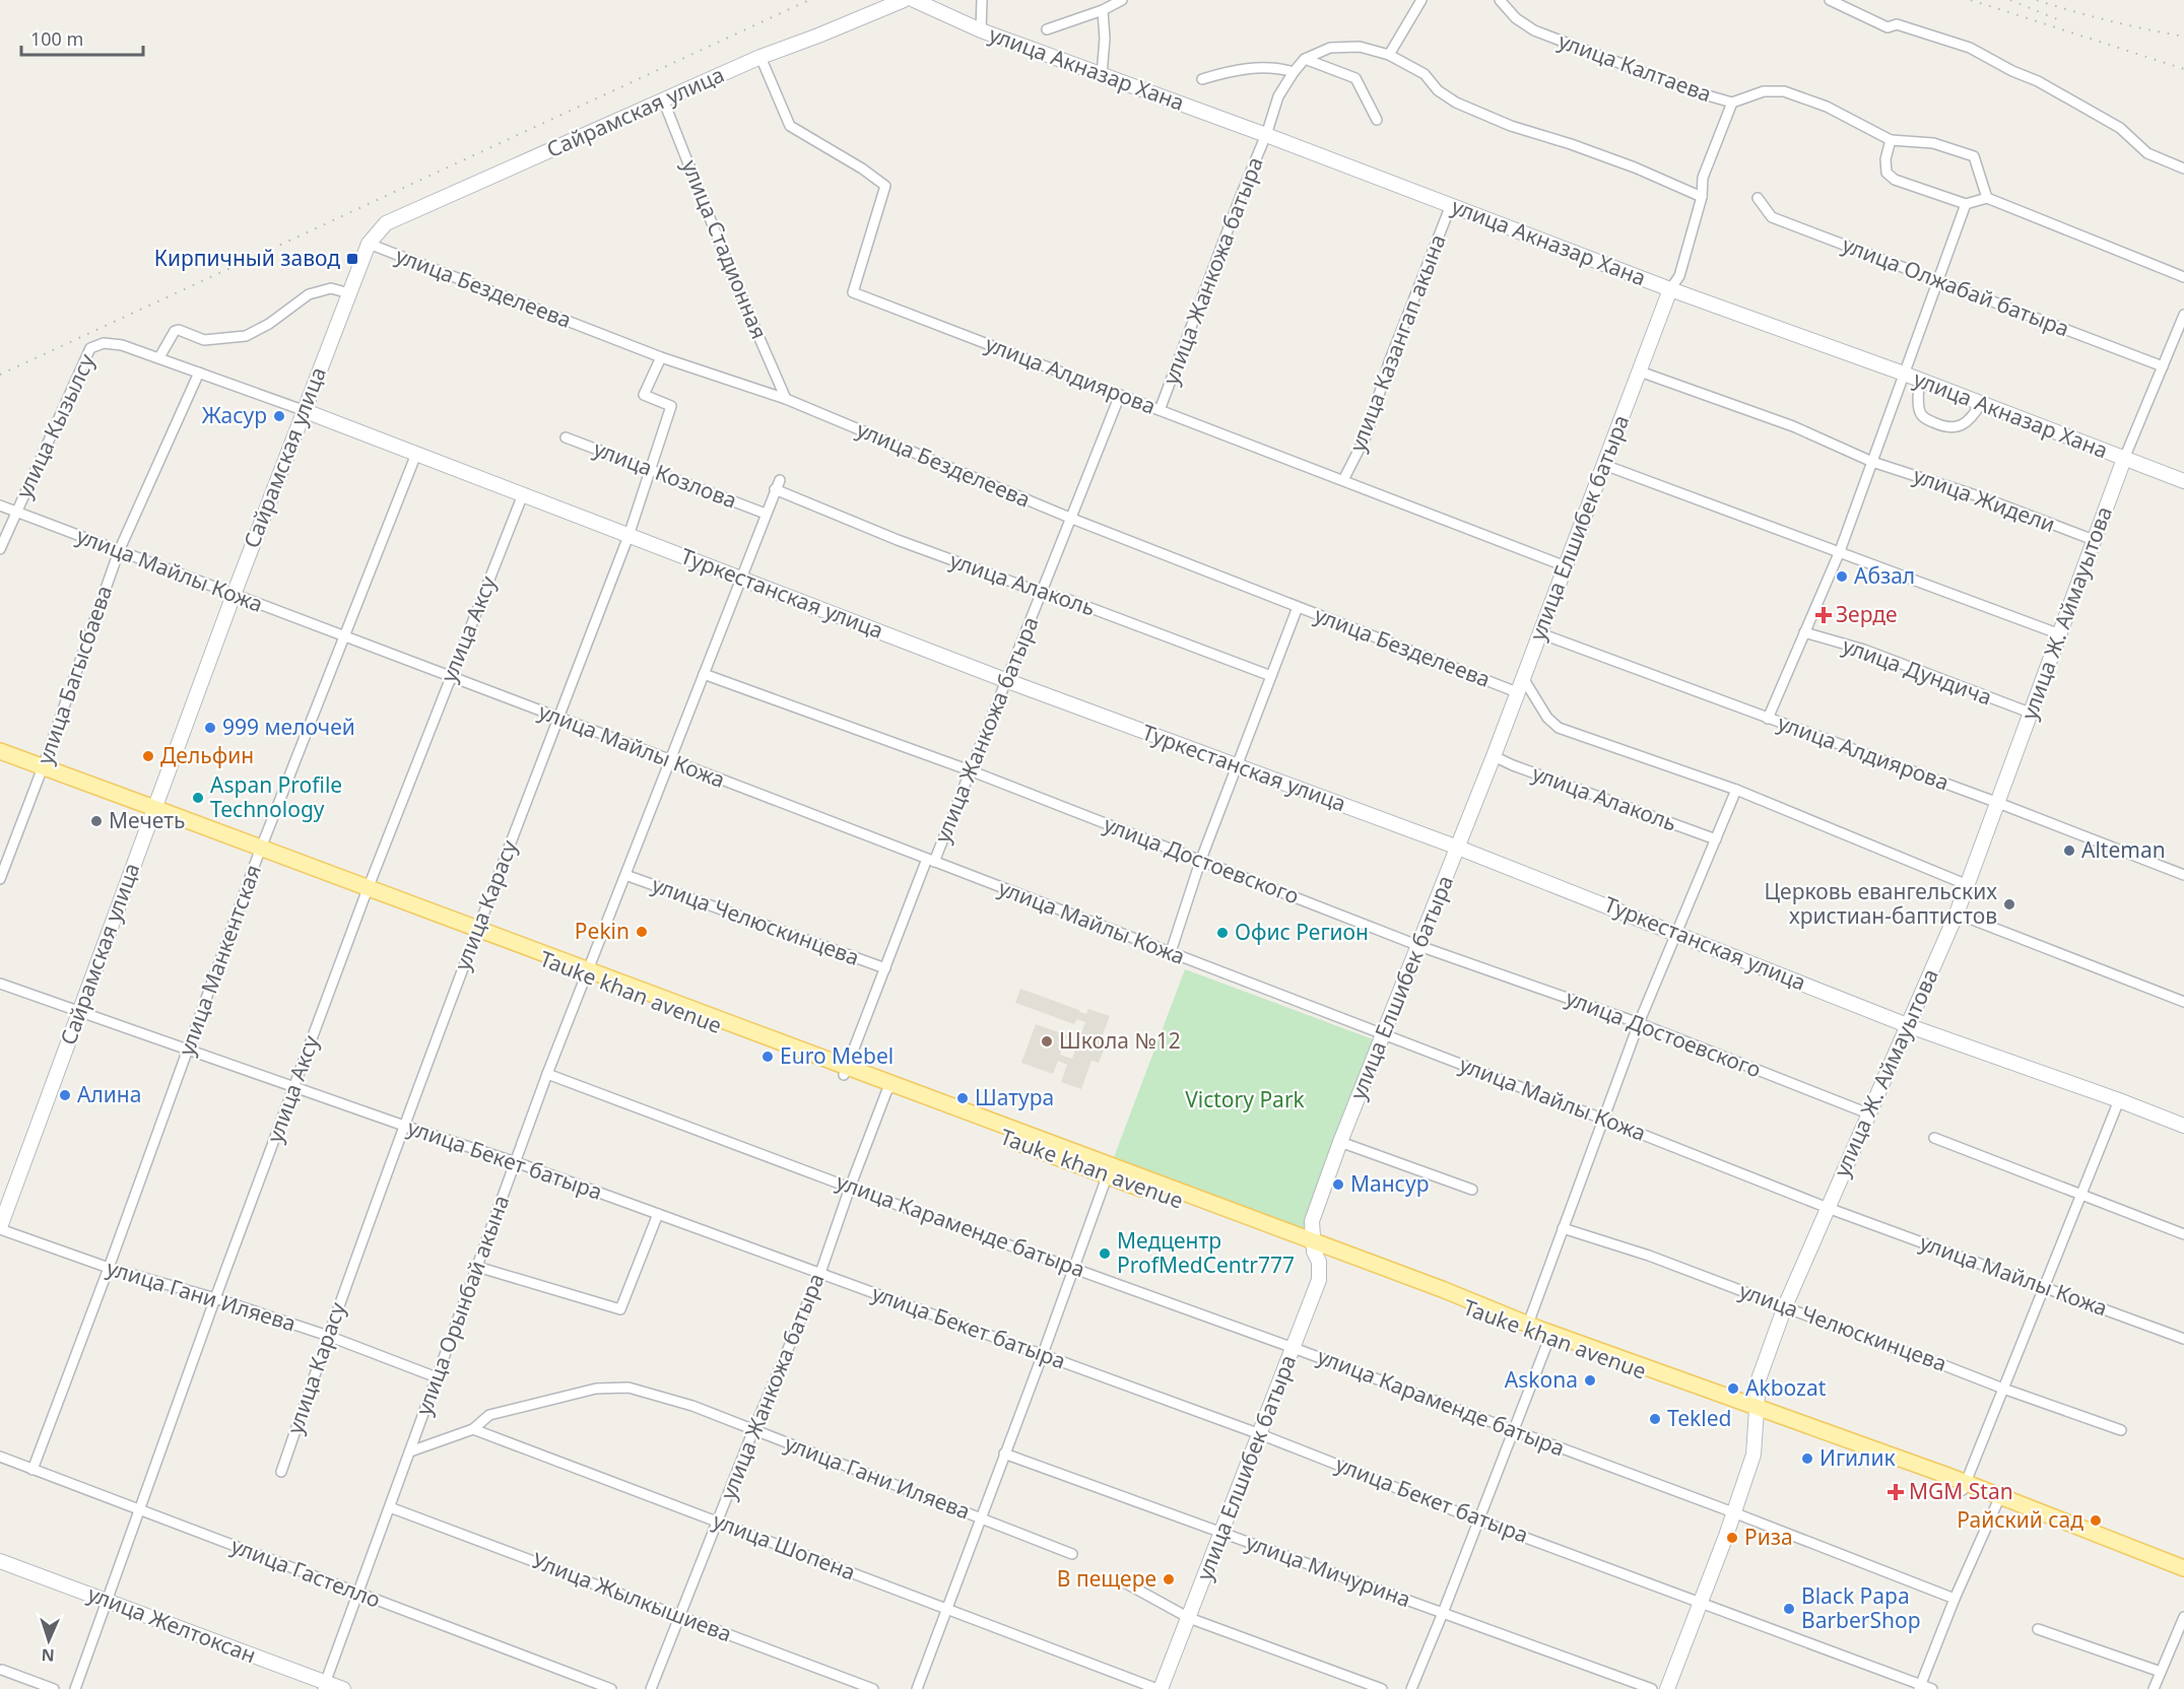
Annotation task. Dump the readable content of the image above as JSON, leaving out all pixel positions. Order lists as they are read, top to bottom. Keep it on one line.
{"streets":{"main road":["Tauke khan avenue"],"street":["улица Калтаева","улица Акназар Хана","Сайрамская улица","улица Стадионная","улица Жанкожа батыра","улица Олжабай батыра","улица Безделеева","улица Казангап акына","улица Алдиярова","улица Кызылсу","улица Козлова","улица Жидели","улица Елшибек батыра","улица Майлы Кожа","улица Алаколь","Туркестанская улица","улица Ж. Аймауытова","улица Аксу","улица Дундича","улица Багысбаева","улица Достоевского","улица Карасу","улица Челюскинцева","улица Манкентская","улица Бекет батыра","улица Караменде батыра","улица Гани Иляева","улица Орынбай акына","улица Шопена","улица Мичурина","улица Гастелло","Улица Жылкышиева","улица Желтоксан"]},"crossings":[["улица Акназар Хана","улица Жанкожа батыра"],["улица Акназар Хана","улица Казангап акына"],["улица Акназар Хана","улица Елшибек батыра"],["улица Акназар Хана","улица Ж. Аймауытова"],["Сайрамская улица","улица Стадионная"],["Сайрамская улица","улица Безделеева"],["Сайрамская улица","улица Алдиярова"],["Сайрамская улица","улица Майлы Кожа"],["Сайрамская улица","Туркестанская улица"],["Сайрамская улица","Tauke khan avenue"],["Сайрамская улица","улица Бекет батыра"],["Сайрамская улица","улица Гани Иляева"],["улица Стадионная","улица Безделеева"],["улица Жанкожа батыра","улица Безделеева"],["улица Жанкожа батыра","улица Алдиярова"],["улица Жанкожа батыра","улица Майлы Кожа"],["улица Жанкожа батыра","улица Алаколь"],["улица Жанкожа батыра","Туркестанская улица"],["улица Жанкожа батыра","улица Достоевского"],["улица Жанкожа батыра","улица Челюскинцева"],["улица Жанкожа батыра","Tauke khan avenue"],["улица Жанкожа батыра","улица Бекет батыра"],["улица Жанкожа батыра","улица Караменде батыра"],["улица Жанкожа батыра","улица Гани Иляева"],["улица Жанкожа батыра","улица Шопена"],["улица Жанкожа батыра","Улица Жылкышиева"],["улица Безделеева","улица Елшибек батыра"],["улица Безделеева","улица Ж. Аймауытова"],["улица Безделеева","улица Карасу"],["улица Казангап акына","улица Алдиярова"],["улица Алдиярова","улица Елшибек батыра"],["улица Алдиярова","улица Ж. Аймауытова"],["улица Кызылсу","улица Майлы Кожа"],["улица Козлова","улица Карасу"],["улица Козлова","улица Орынбай акына"],["улица Жидели","улица Елшибек батыра"],["улица Жидели","улица Ж. Аймауытова"],["улица Елшибек батыра","улица Майлы Кожа"],["улица Елшибек батыра","улица Алаколь"],["улица Елшибек батыра","Туркестанская улица"],["улица Елшибек батыра","улица Достоевского"],["улица Елшибек батыра","Tauke khan avenue"],["улица Елшибек батыра","улица Бекет батыра"],["улица Елшибек батыра","улица Караменде батыра"],["улица Елшибек батыра","улица Шопена"],["улица Елшибек батыра","улица Мичурина"],["улица Майлы Кожа","улица Ж. Аймауытова"],["улица Майлы Кожа","улица Аксу"],["улица Майлы Кожа","улица Багысбаева"],["улица Майлы Кожа","улица Карасу"],["улица Майлы Кожа","улица Манкентская"],["улица Майлы Кожа","улица Орынбай акына"],["улица Алаколь","улица Орынбай акына"],["Туркестанская улица","улица Ж. Аймауытова"],["Туркестанская улица","улица Аксу"],["Туркестанская улица","улица Карасу"],["Туркестанская улица","улица Манкентская"],["Туркестанская улица","улица Орынбай акына"],["улица Ж. Аймауытова","улица Дундича"],["улица Ж. Аймауытова","улица Достоевского"],["улица Ж. Аймауытова","улица Челюскинцева"],["улица Ж. Аймауытова","Tauke khan avenue"],["улица Ж. Аймауытова","улица Бекет батыра"],["улица Ж. Аймауытова","улица Караменде батыра"],["улица Аксу","Tauke khan avenue"],["улица Аксу","улица Бекет батыра"],["улица Аксу","улица Гани Иляева"],["улица Аксу","улица Гастелло"],["улица Аксу","улица Желтоксан"],["улица Багысбаева","Tauke khan avenue"],["улица Достоевского","улица Орынбай акына"],["улица Карасу","Tauke khan avenue"],["улица Карасу","улица Бекет батыра"],["улица Карасу","улица Гани Иляева"],["улица Челюскинцева","улица Орынбай акына"],["улица Манкентская","Tauke khan avenue"],["улица Манкентская","улица Бекет батыра"],["улица Манкентская","улица Гани Иляева"],["улица Манкентская","улица Гастелло"],["Tauke khan avenue","улица Орынбай акына"],["улица Бекет батыра","улица Орынбай акына"],["улица Караменде батыра","улица Орынбай акына"],["улица Гани Иляева","улица Орынбай акына"],["улица Гани Иляева","улица Шопена"],["улица Орынбай акына","улица Гастелло"],["улица Орынбай акына","Улица Жылкышиева"],["улица Орынбай акына","улица Желтоксан"]],"parks":["Victory Park"],"places":{"transit":["Кирпичный завод"],"other":["Жасур","Абзал","999 мелочей","Дельфин","Aspan Profile Technology","Мечеть","Alteman","Церковь евангельских христиан-баптистов","Pekin","Офис Регион","Школа №12","Euro Mebel","Алина","Шатура","Мансур","Медцентр ProfMedCentr777","Askona","Akbozat","Tekled","Игилик","Райский сад","Риза","В пещере","Black Papa BarberShop"],"health":["Зерде","MGM Stan"]},"scale_bar":"100 m","north":"bottom"}
